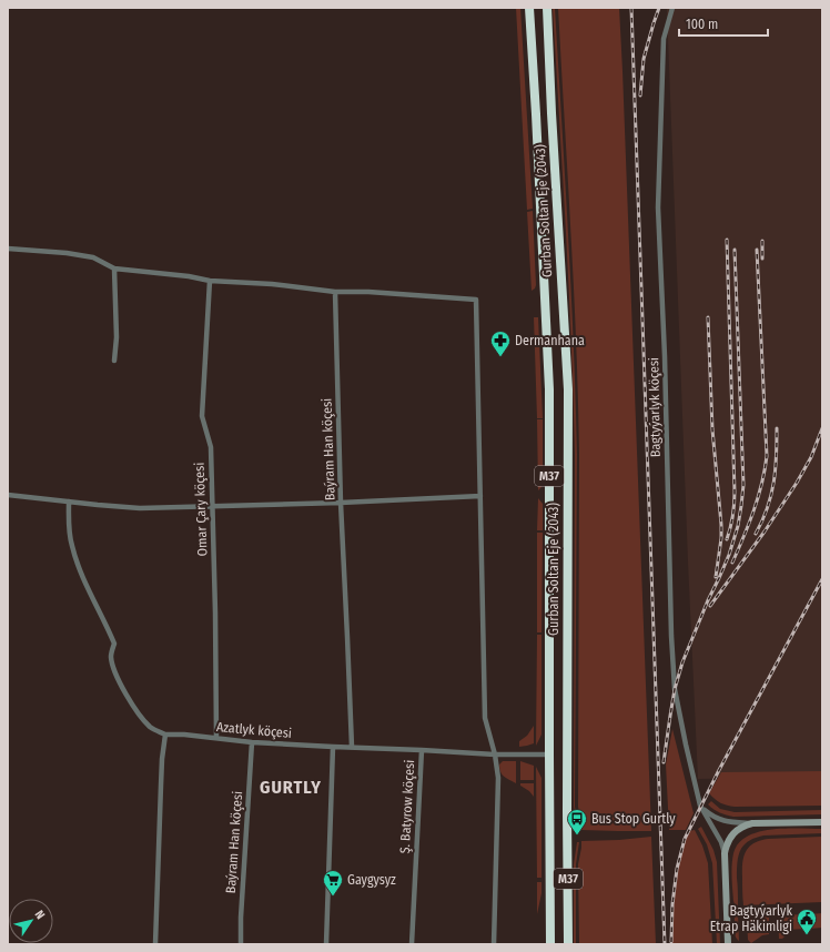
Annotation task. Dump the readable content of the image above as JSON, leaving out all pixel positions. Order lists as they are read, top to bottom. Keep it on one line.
{"streets":{"highway":["Gurban Soltan Eje (2043)","M37"],"street":["Bagtyýarlyk köçesi","Baýram Han köçesi","Omar Çary köçesi","Azatlyk köçesi","Ş. Batyrow köçesi"]},"crossings":[["Gurban Soltan Eje (2043)","Azatlyk köçesi"],["Baýram Han köçesi","Azatlyk köçesi"],["Omar Çary köçesi","Azatlyk köçesi"],["Azatlyk köçesi","Ş. Batyrow köçesi"]],"districts":["GURTLY"],"places":{"pharmacy":["Dermanhana"],"bus stop":["Bus Stop Gurtly"],"supermarket":["Gaygysyz"],"public building":["Bagtyýarlyk Etrap Häkimligi"]},"scale_bar":"100 m","north":"top right"}
